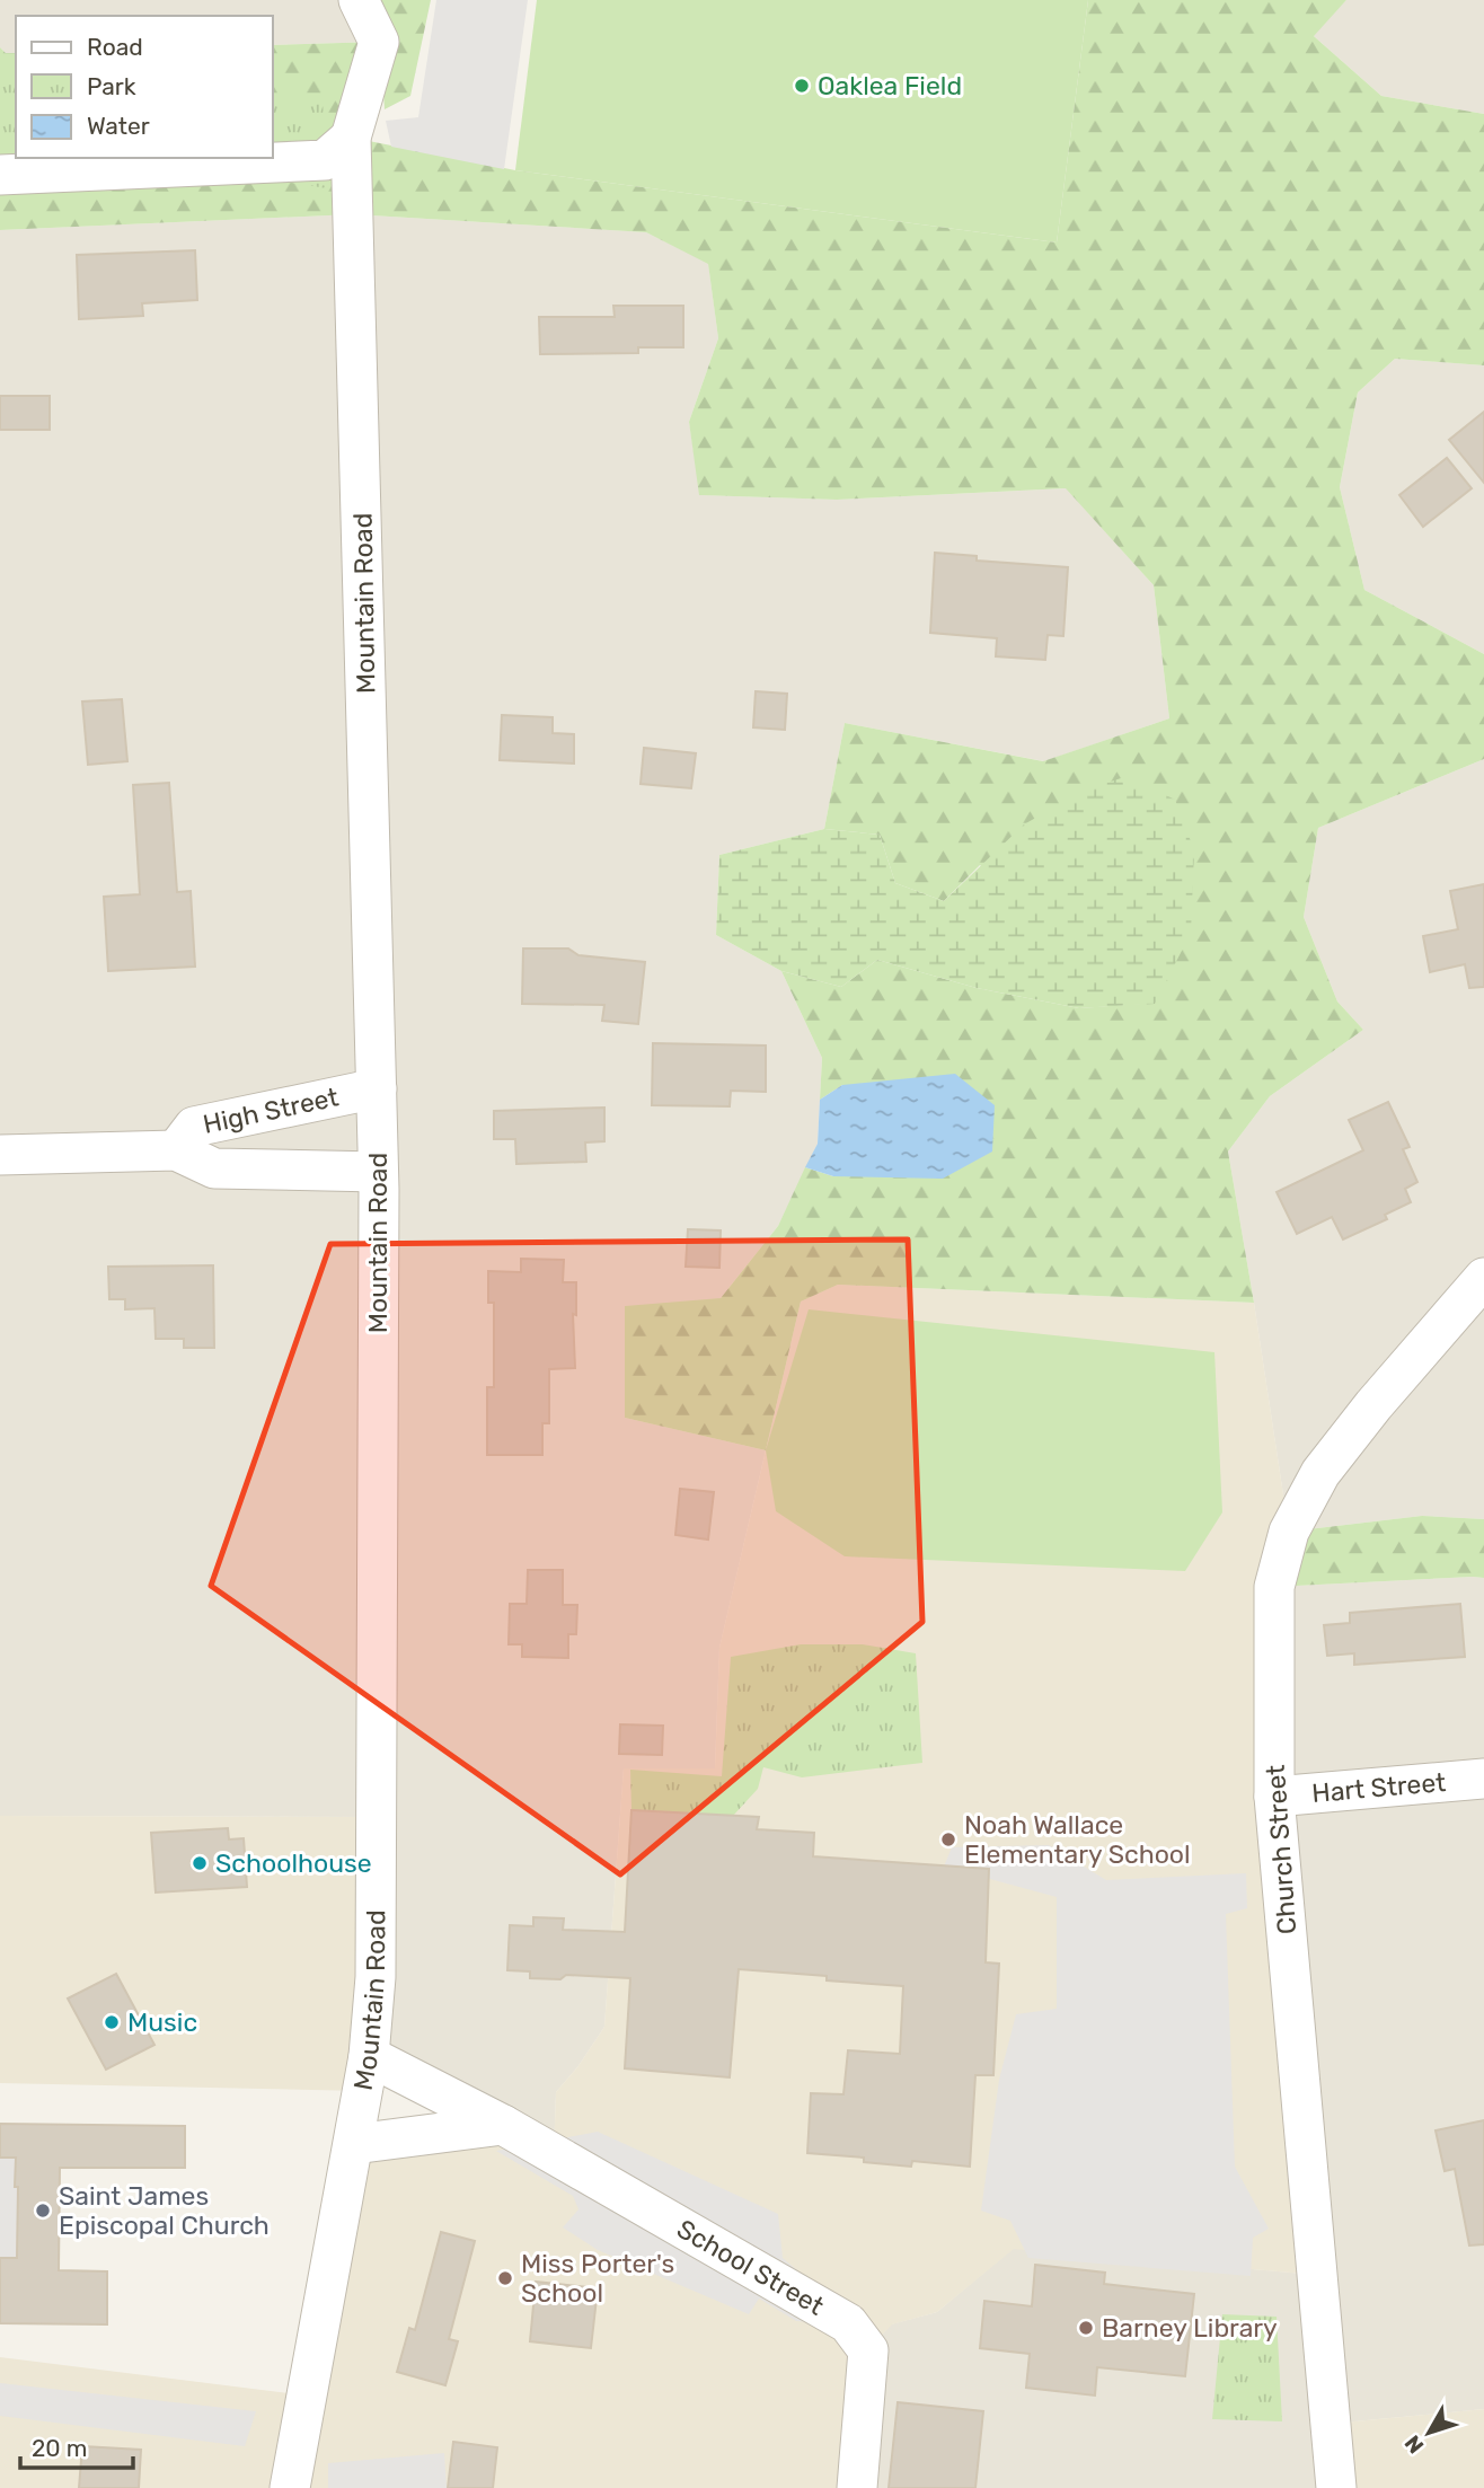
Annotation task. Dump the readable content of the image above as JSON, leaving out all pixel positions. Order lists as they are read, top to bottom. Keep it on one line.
{"streets":{"street":["Mountain Road","High Street","Hart Street","Church Street","School Street"]},"crossings":[["Mountain Road","High Street"],["Mountain Road","School Street"],["Hart Street","Church Street"]],"places":["Oaklea Field","Noah Wallace Elementary School","Schoolhouse","Music","Saint James Episcopal Church","Miss Porter's School","Barney Library"],"legend":["Road","Park","Water"],"scale_bar":"20 m","north":"bottom left"}
